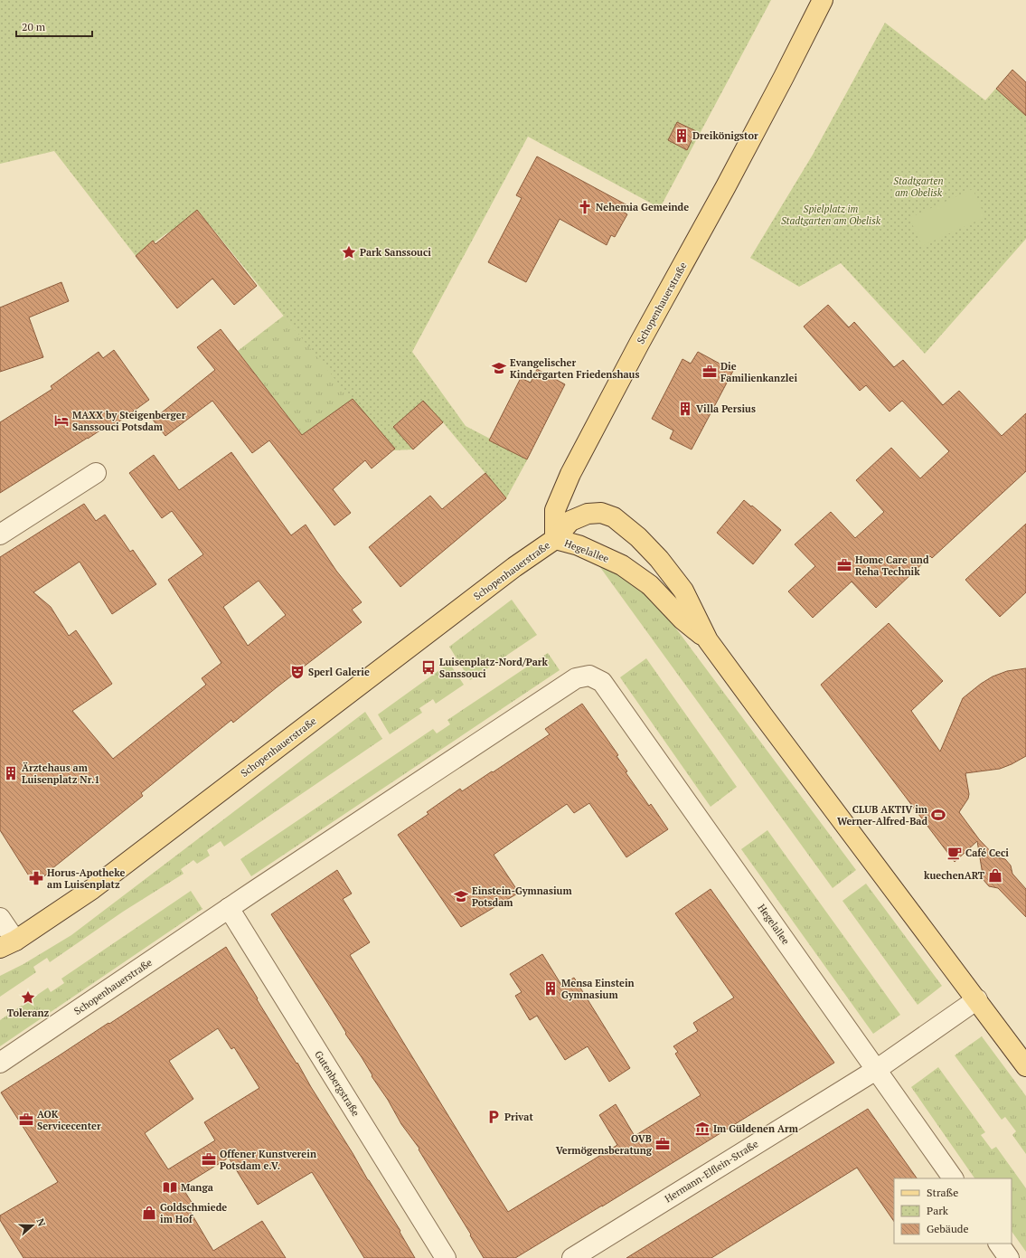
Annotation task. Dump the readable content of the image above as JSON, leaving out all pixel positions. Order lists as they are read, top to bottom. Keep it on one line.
{"streets":{"main road":["Schopenhauerstraße","Hegelallee"],"street":["Gutenbergstraße","Hermann-Elflein-Straße"]},"crossings":[["Schopenhauerstraße","Hegelallee"],["Schopenhauerstraße","Gutenbergstraße"],["Hegelallee","Hermann-Elflein-Straße"]],"parks":["Stadtgarten am Obelisk","Spielplatz im Stadtgarten am Obelisk"],"places":{"building":["Dreikönigstor","Villa Persius","Ärztehaus am Luisenplatz Nr.1","Mensa Einstein Gymnasium"],"church":["Nehemia Gemeinde"],"place":["Park Sanssouci","Toleranz"],"school or university":["Evangelischer Kindergarten Friedenshaus","Einstein-Gymnasium Potsdam"],"office":["Die Familienkanzlei","Home Care und Reha Technik","AOK Servicecenter","OVB Vermögensberatung","Offener Kunstverein Potsdam e.V."],"hotel":["MAXX by Steigenberger Sanssouci Potsdam"],"bus stop":["Luisenplatz-Nord/Park Sanssouci"],"theatre":["Sperl Galerie"],"sports":["CLUB AKTIV im Werner-Alfred-Bad"],"cafe":["Café Ceci"],"shop":["kuechenART","Goldschmiede im Hof"],"pharmacy":["Horus-Apotheke am Luisenplatz"],"parking":["Privat"],"museum":["Im Güldenen Arm"],"library":["Manga"]},"legend":["Straße","Park","Gebäude"],"scale_bar":"20 m","north":"right"}
